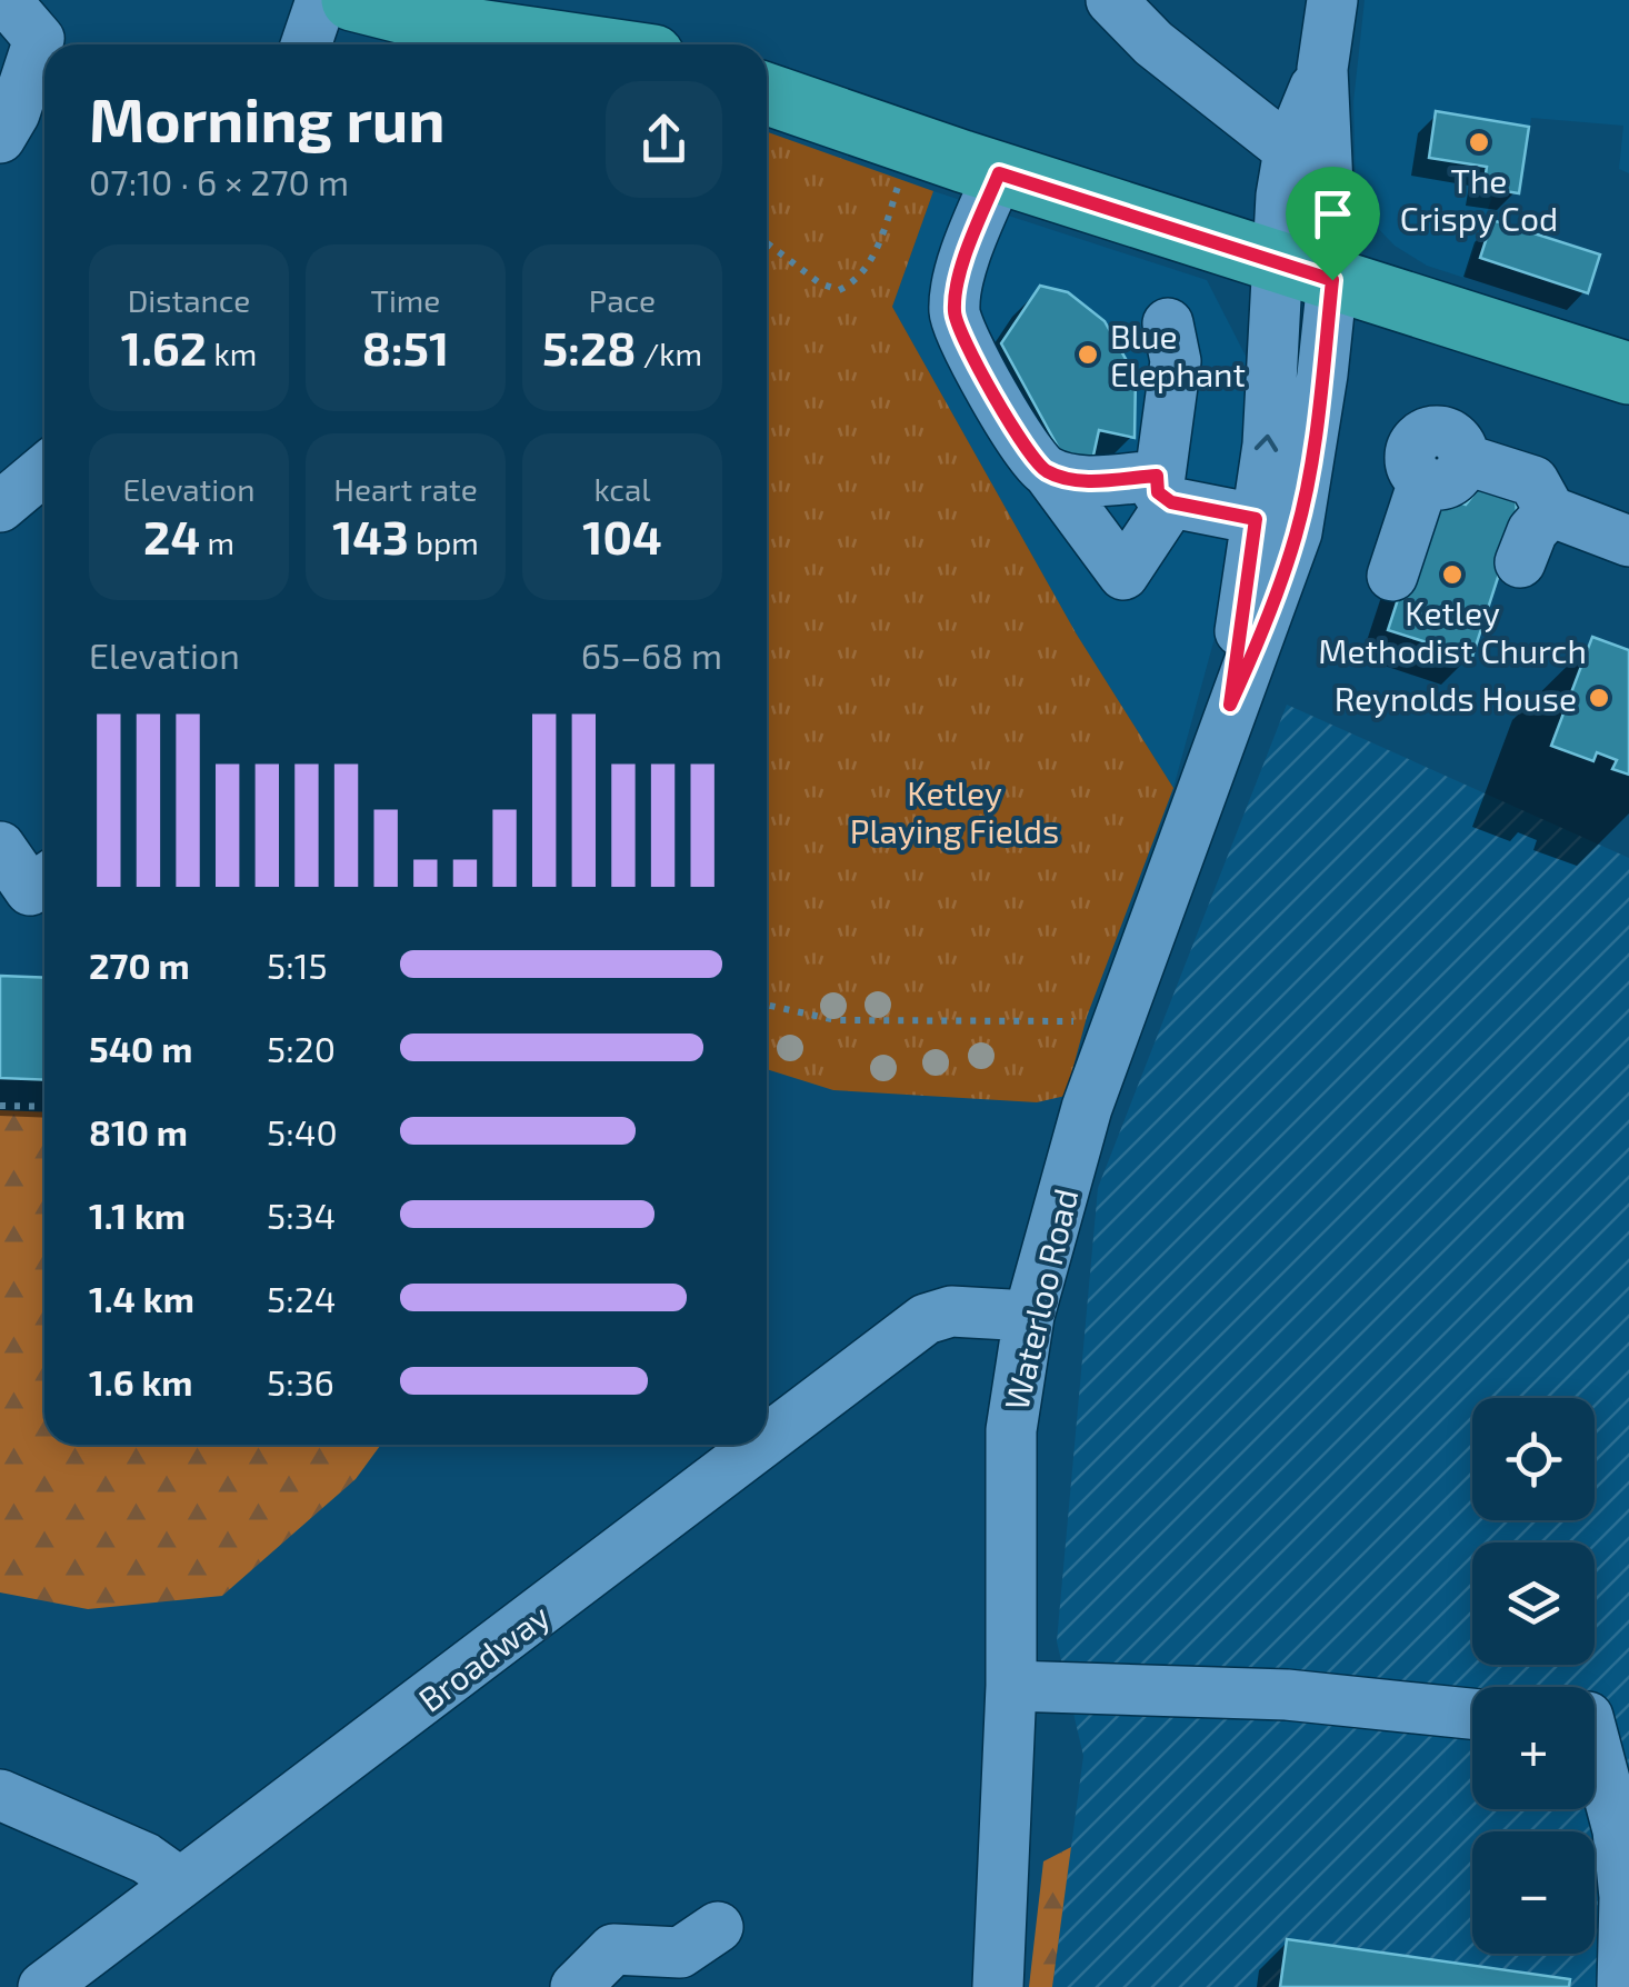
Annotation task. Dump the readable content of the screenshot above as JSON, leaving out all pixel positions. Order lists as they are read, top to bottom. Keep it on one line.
{"streets":{"street":["Waterloo Road","Broadway"]},"crossings":[["Waterloo Road","Broadway"]],"parks":["Ketley Playing Fields"],"places":["The Crispy Cod","Blue Elephant","Ketley Methodist Church","Reynolds House"],"page":{"heading":["Morning run","07:10 · 6 × 270 m"],"stats":[["Distance","1.62 km"],["Time","8:51"],["Pace","5:28 /km"],["Elevation","24 m"],["Heart rate","143 bpm"],["kcal","104"]],"chart":["Elevation","65–68 m"],"list":[{"name":"270 m","note":"5:15"},{"name":"540 m","note":"5:20"},{"name":"810 m","note":"5:40"},{"name":"1.1 km","note":"5:34"},{"name":"1.4 km","note":"5:24"},{"name":"1.6 km","note":"5:36"}],"map_buttons":["+","−"]}}
